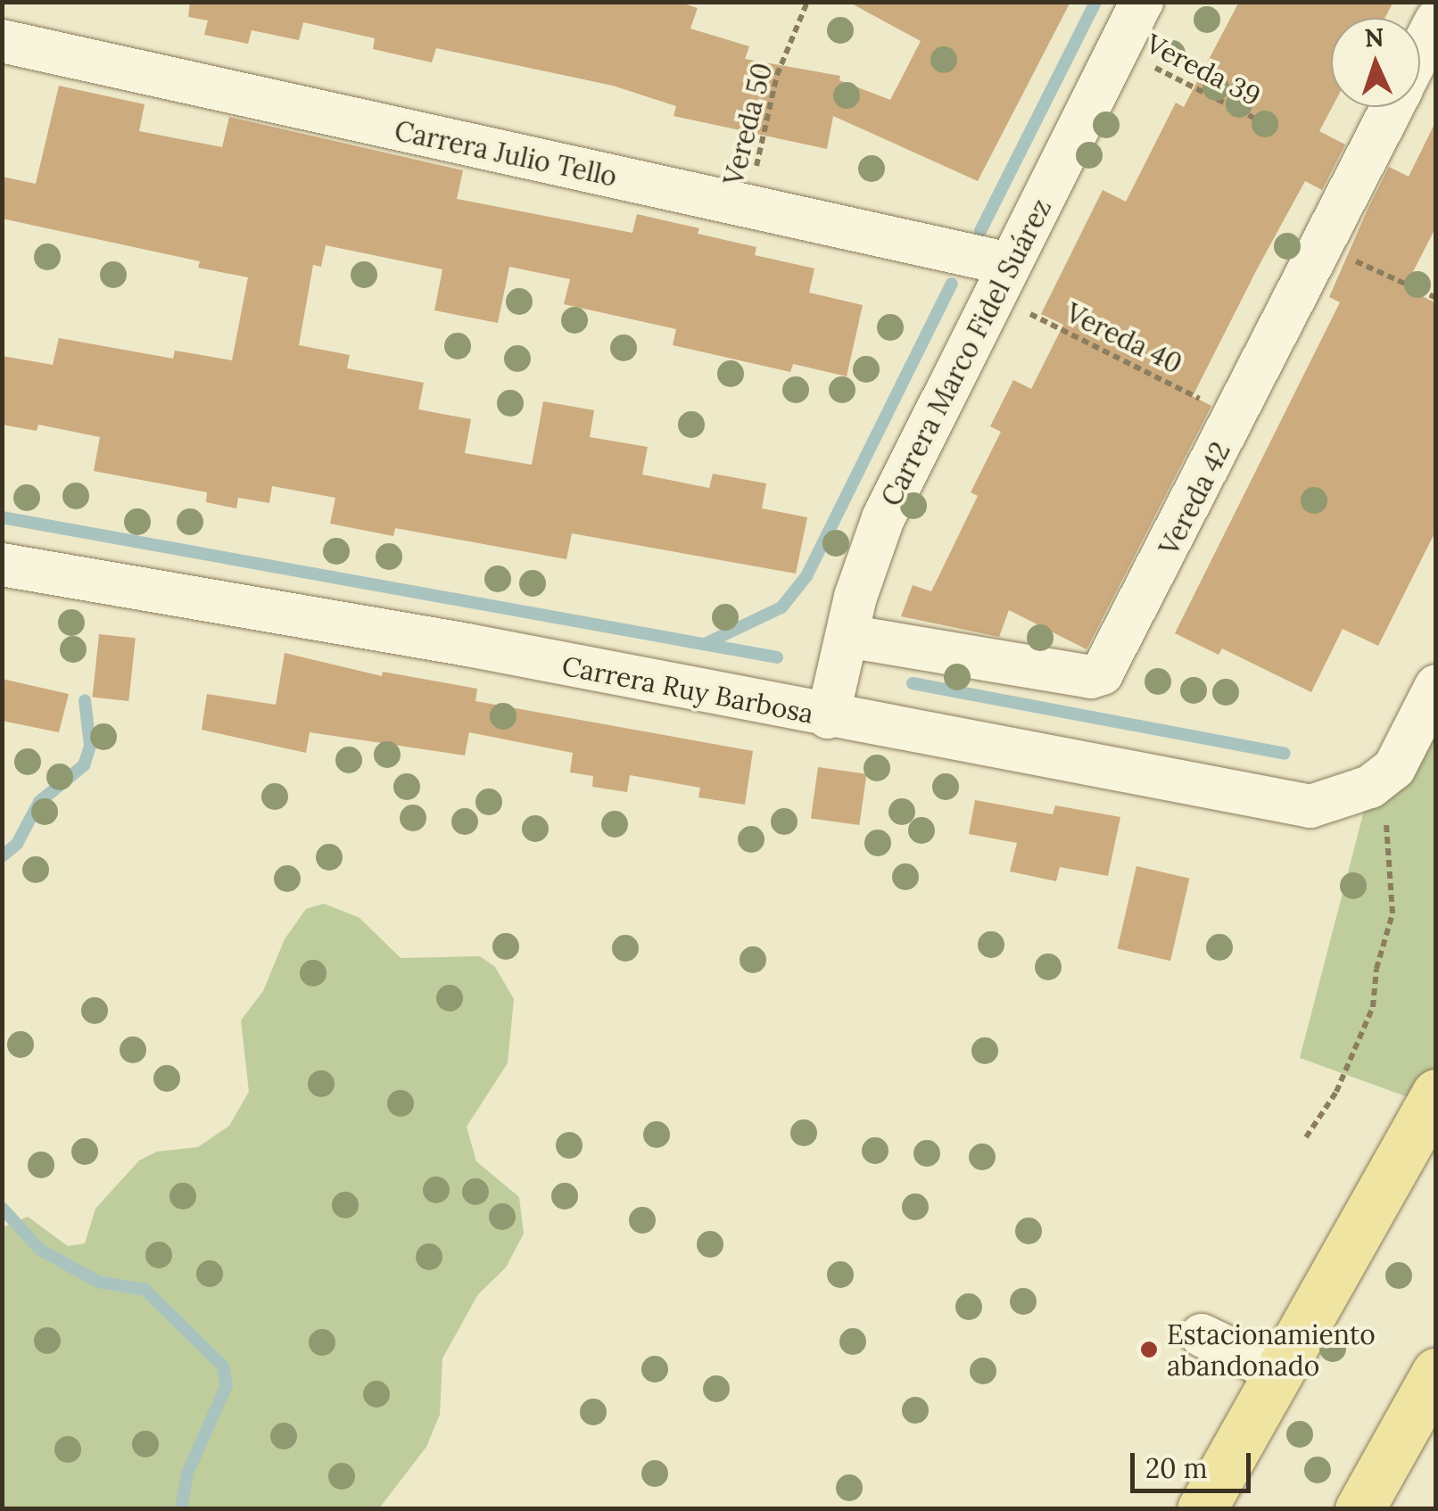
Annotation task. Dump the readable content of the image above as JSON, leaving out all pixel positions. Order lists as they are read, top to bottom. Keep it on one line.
{"streets":{"street":["Carrera Julio Tello","Carrera Marco Fidel Suárez","Vereda 42","Carrera Ruy Barbosa"],"path":["Vereda 39","Vereda 50","Vereda 40"]},"crossings":[["Vereda 39","Carrera Marco Fidel Suárez"],["Vereda 50","Carrera Julio Tello"],["Carrera Julio Tello","Vereda 40"],["Carrera Julio Tello","Carrera Marco Fidel Suárez"],["Vereda 40","Carrera Marco Fidel Suárez"],["Vereda 40","Vereda 42"],["Carrera Marco Fidel Suárez","Vereda 42"],["Carrera Marco Fidel Suárez","Carrera Ruy Barbosa"]],"places":["Estacionamiento abandonado"],"scale_bar":"20 m","north":"top"}
